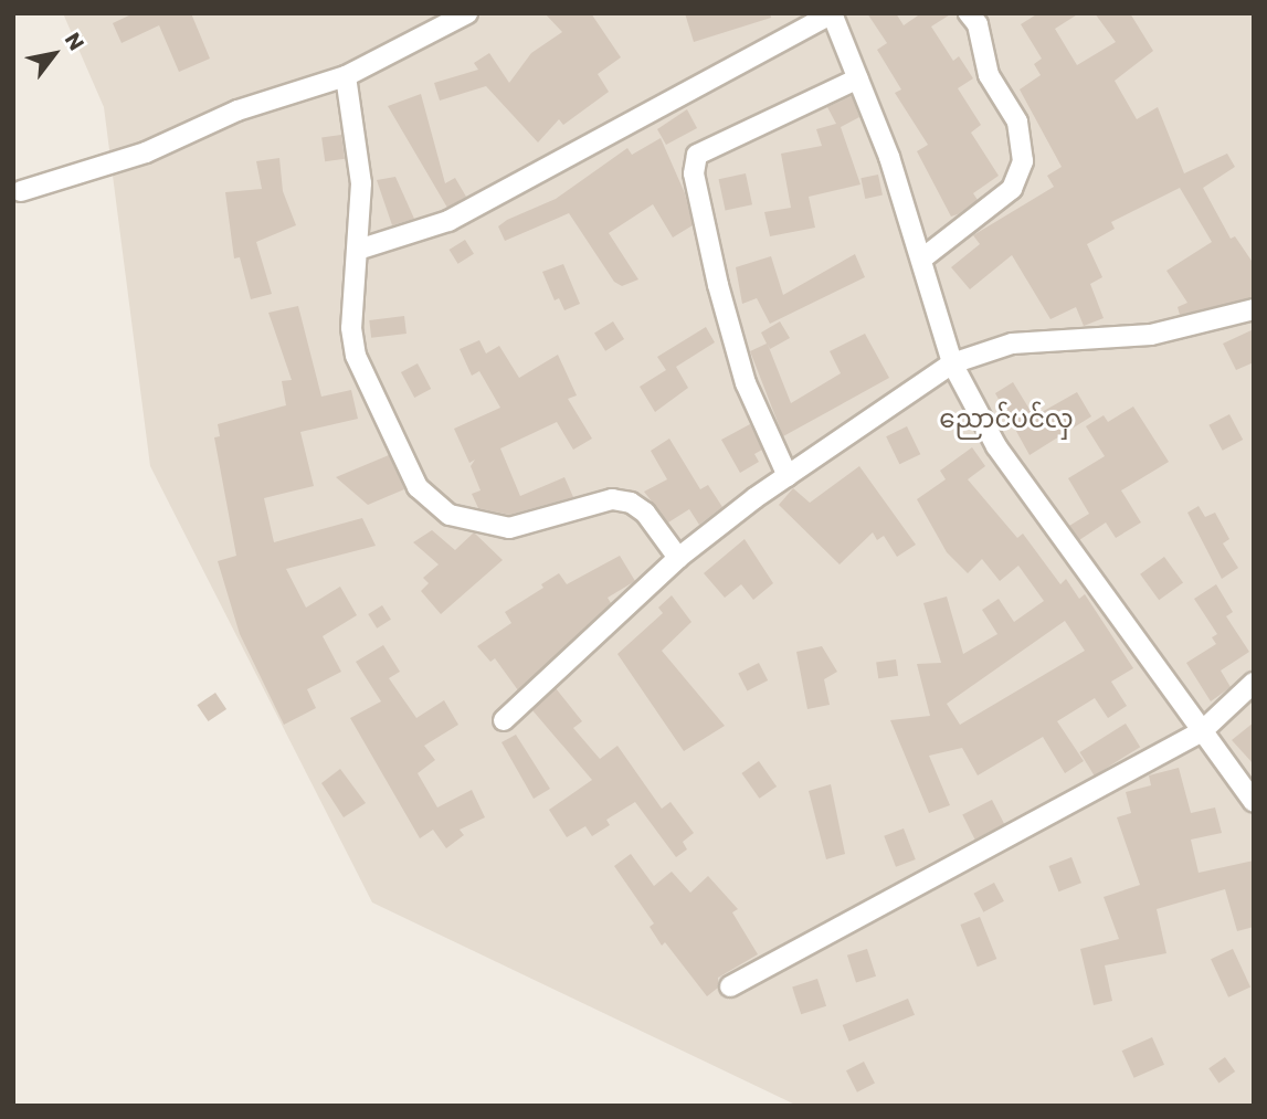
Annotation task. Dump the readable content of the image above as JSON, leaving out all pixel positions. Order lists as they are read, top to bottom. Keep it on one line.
{"districts":["ညောင်ပင်လှ"],"north":"top right"}
